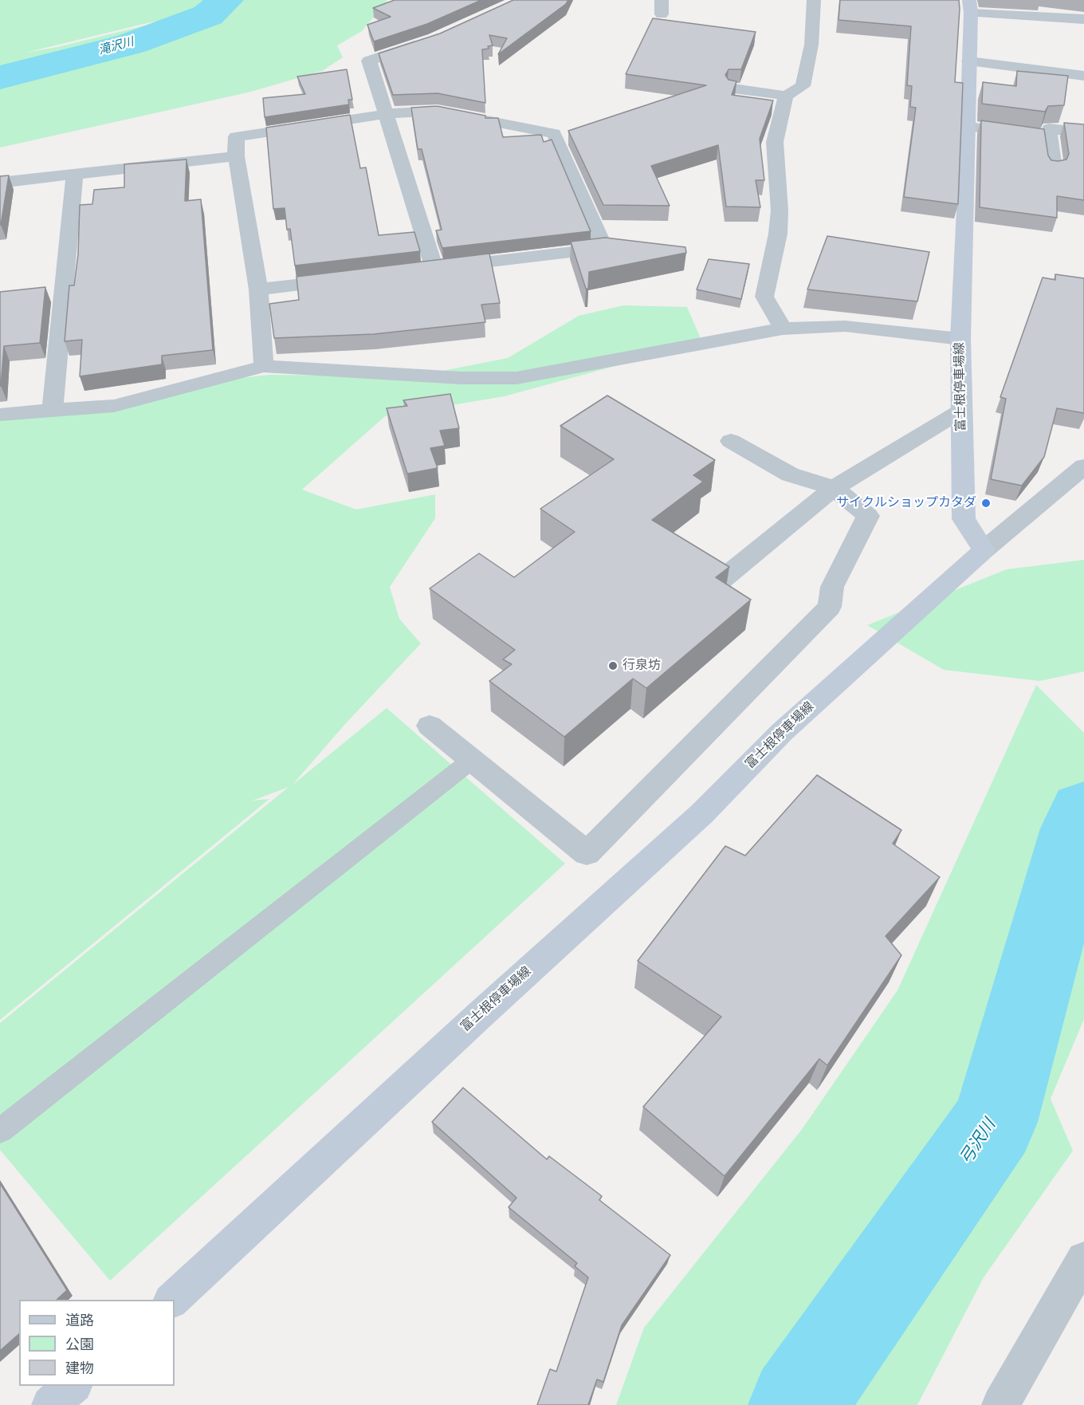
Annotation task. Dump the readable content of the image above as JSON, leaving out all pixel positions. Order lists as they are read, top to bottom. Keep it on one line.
{"streets":{"main road":["富士根停車場線"]},"water":["滝沢川","弓沢川"],"places":["サイクルショップカタダ","行泉坊"],"legend":["道路","公園","建物"]}
